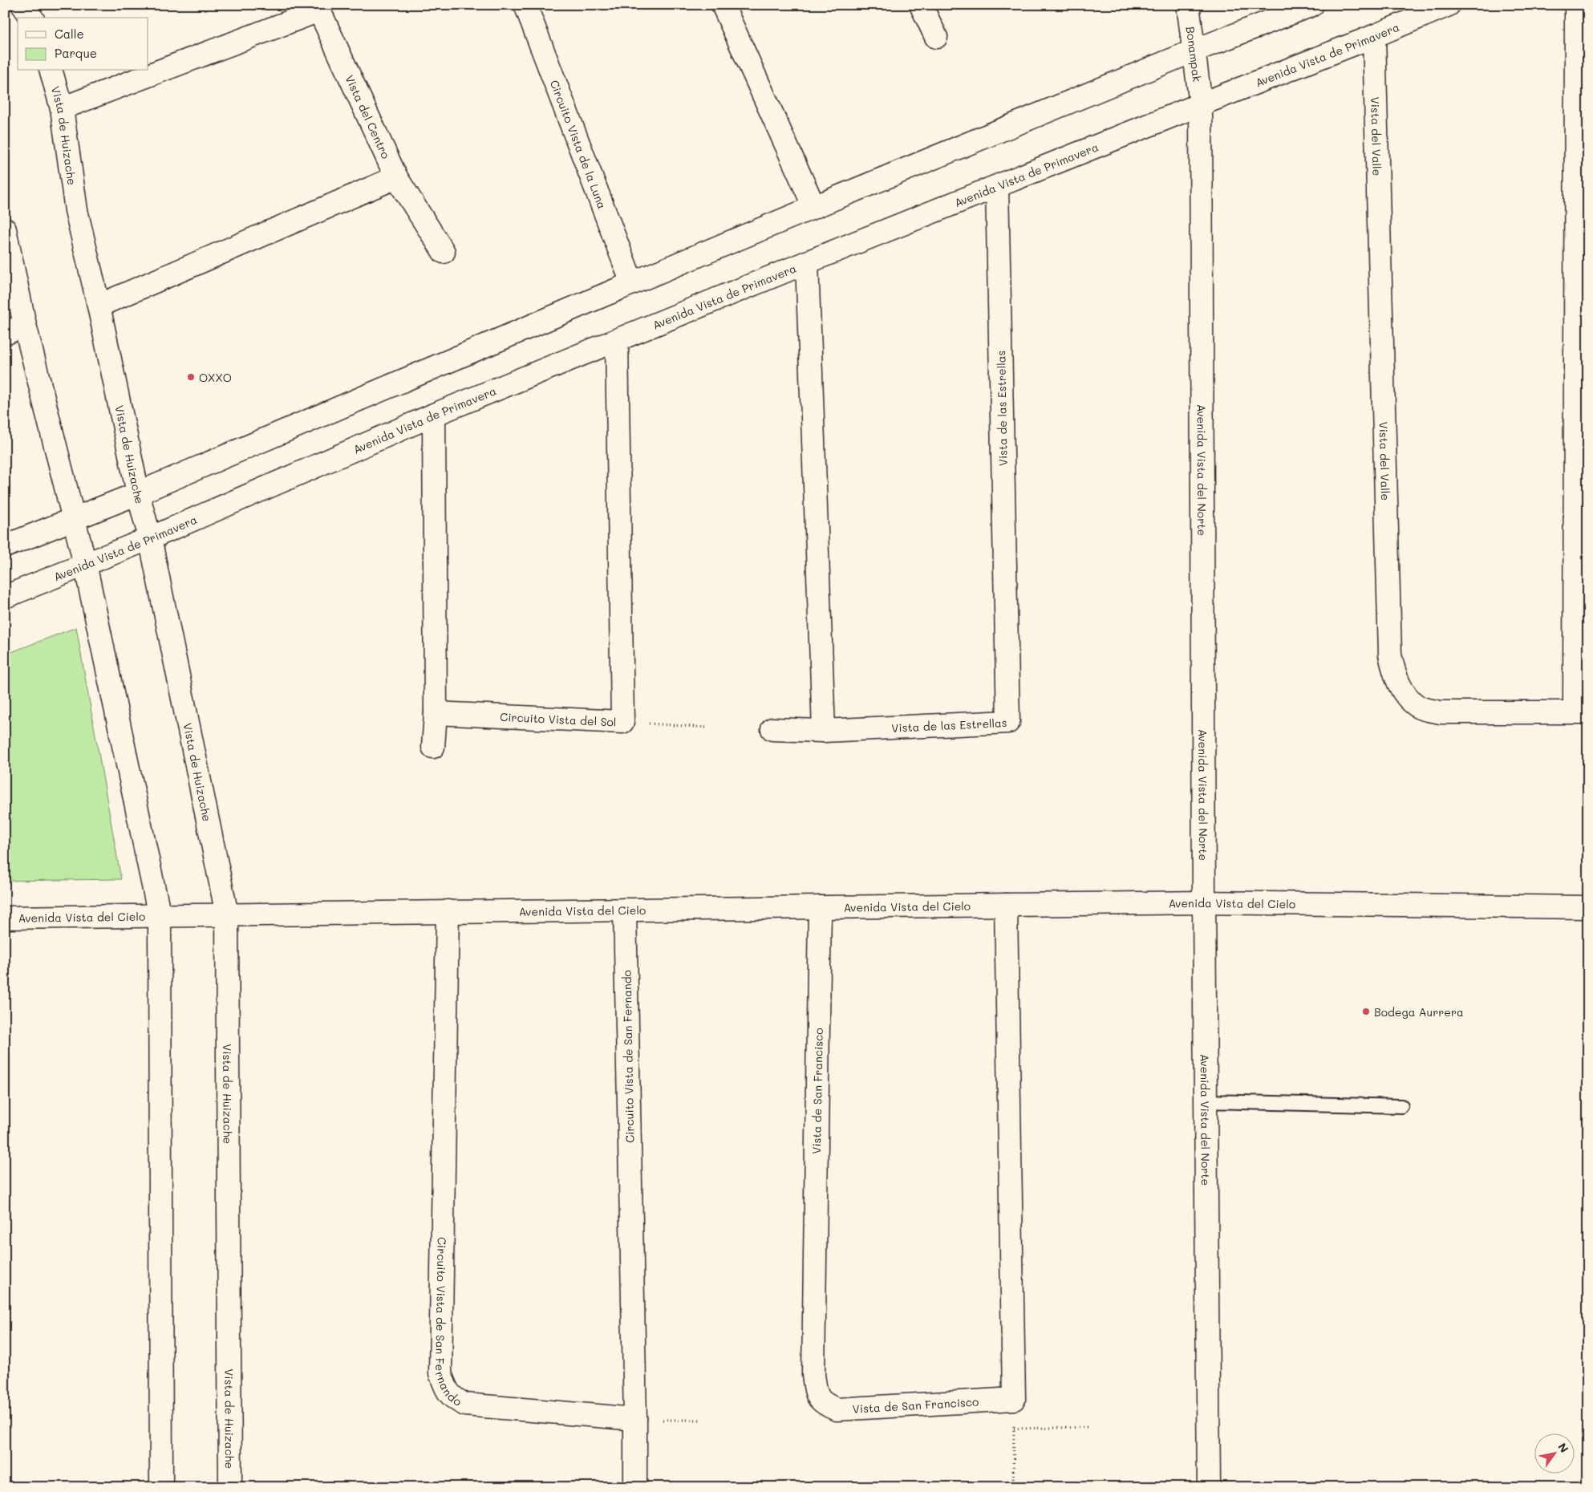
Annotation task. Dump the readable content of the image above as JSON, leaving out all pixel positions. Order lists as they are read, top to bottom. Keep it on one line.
{"streets":{"street":["Avenida Vista de Primavera","Bonampak","Vista del Centro","Vista de Huizache","Vista del Valle","Circuito Vista de la Luna","Vista de las Estrellas","Avenida Vista del Norte","Circuito Vista del Sol","Avenida Vista del Cielo","Circuito Vista de San Fernando","Vista de San Francisco"]},"crossings":[["Avenida Vista de Primavera","Bonampak"],["Avenida Vista de Primavera","Vista de Huizache"],["Avenida Vista de Primavera","Vista del Valle"],["Avenida Vista de Primavera","Vista de las Estrellas"],["Avenida Vista de Primavera","Avenida Vista del Norte"],["Avenida Vista de Primavera","Circuito Vista del Sol"],["Bonampak","Avenida Vista del Norte"],["Vista del Centro","Vista de Huizache"],["Vista de Huizache","Avenida Vista del Cielo"],["Avenida Vista del Norte","Avenida Vista del Cielo"],["Avenida Vista del Cielo","Circuito Vista de San Fernando"],["Avenida Vista del Cielo","Vista de San Francisco"]],"places":["OXXO","Bodega Aurrera"],"legend":["Calle","Parque"],"north":"top right"}
